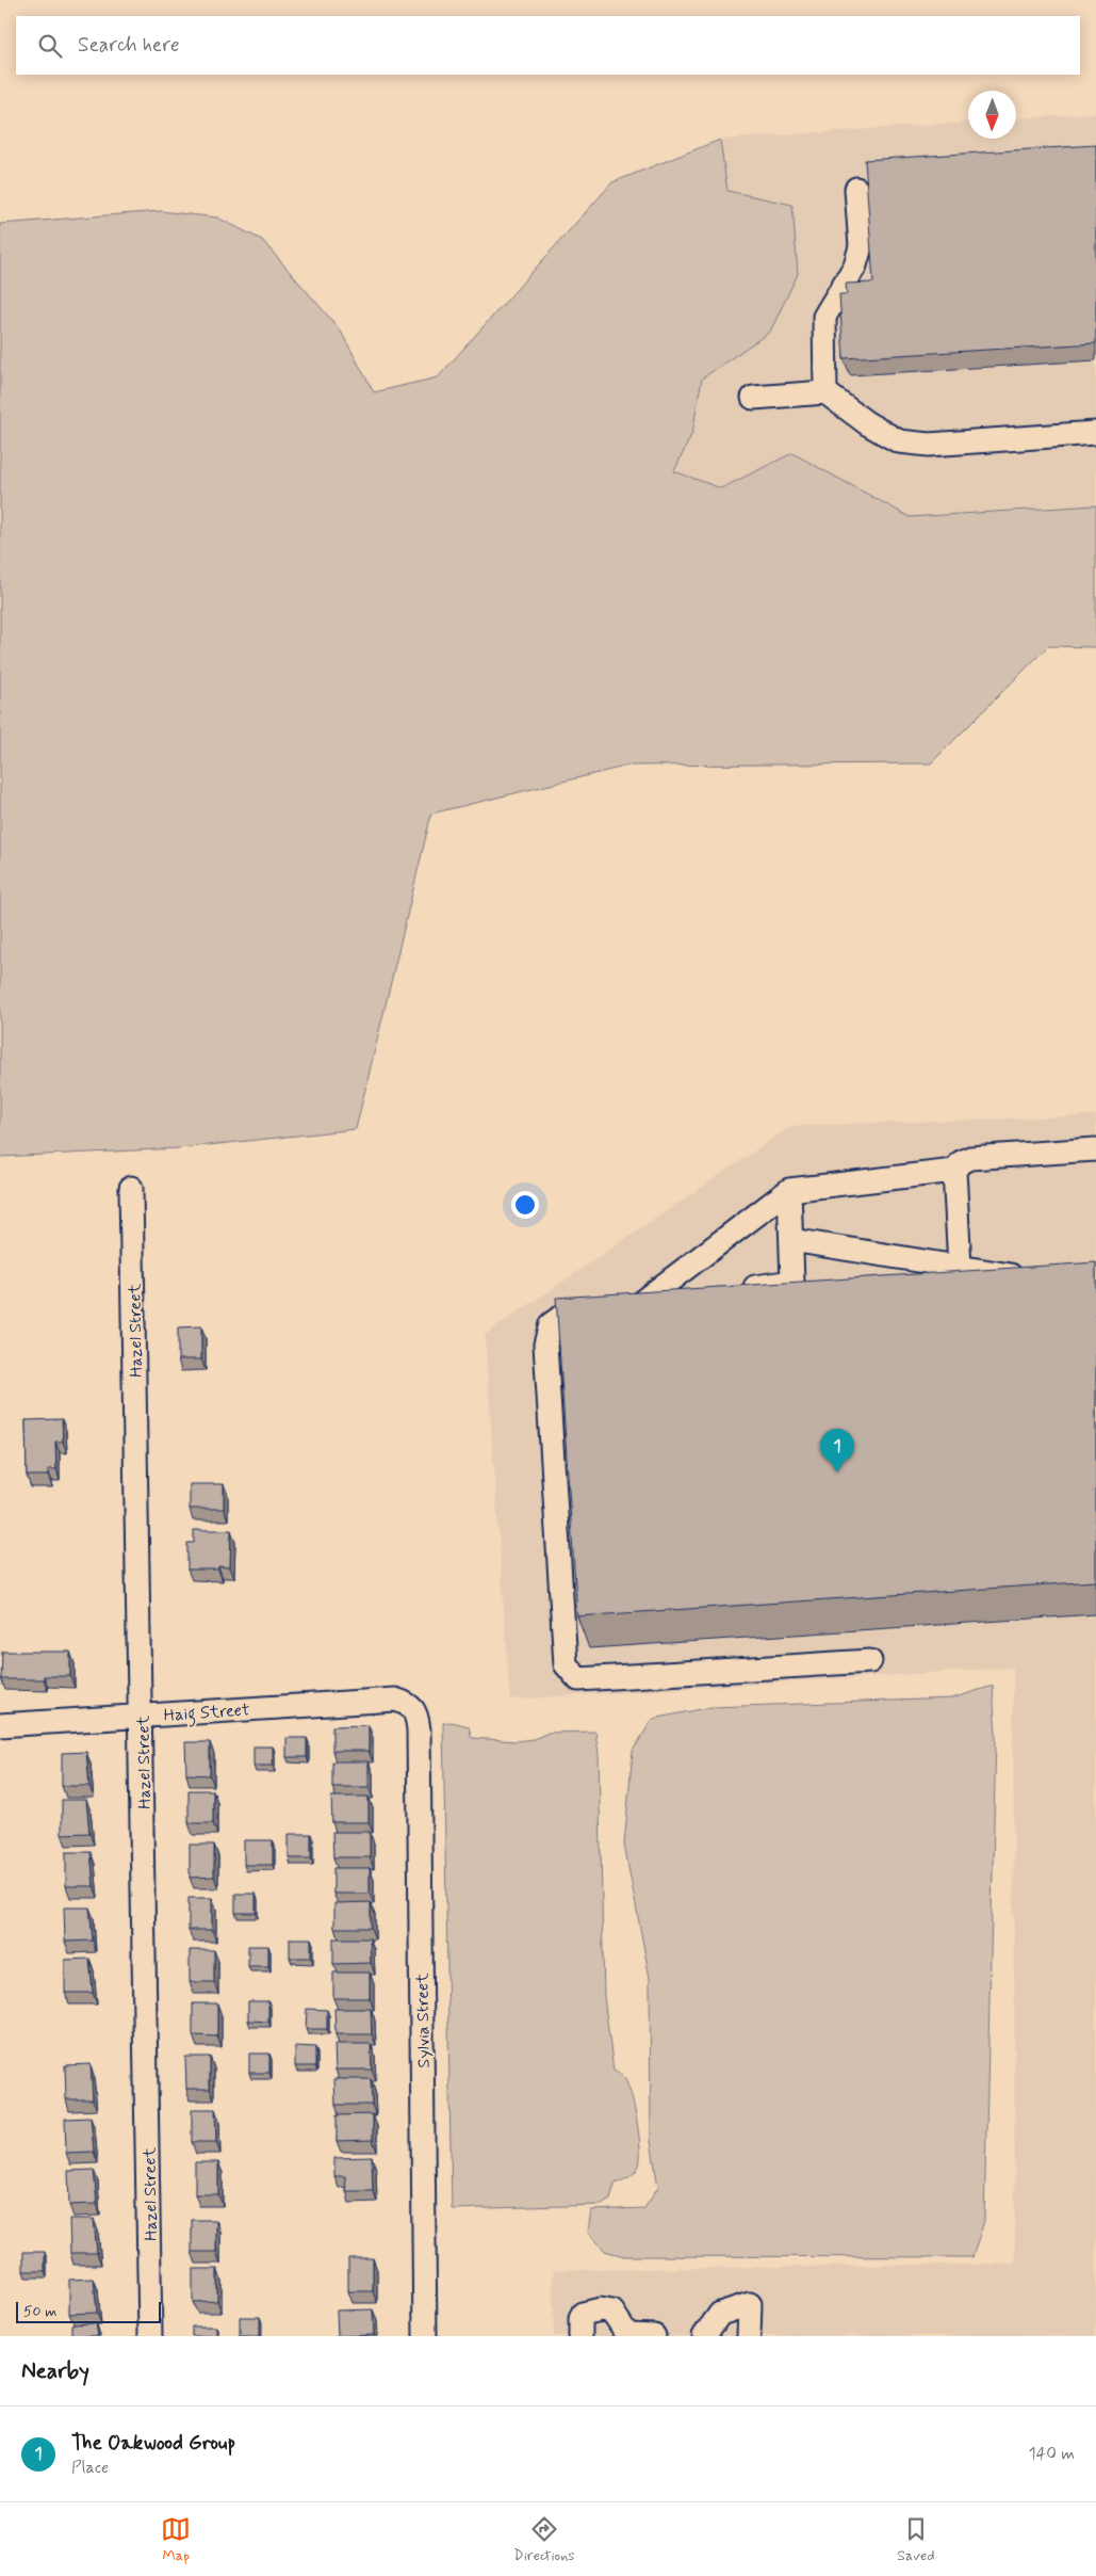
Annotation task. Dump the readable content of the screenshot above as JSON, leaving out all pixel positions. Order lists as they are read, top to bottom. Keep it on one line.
{"streets":{"street":["Hazel Street","Haig Street","Sylvia Street"]},"crossings":[["Hazel Street","Haig Street"],["Haig Street","Sylvia Street"]],"scale_bar":"50 m","north":"bottom","page":{"search":"Search here","pins":"1","scale":"50 m","heading":"Nearby","list":[{"mark":"1","name":"The Oakwood Group","note":"Place","value":"140 m"}],"nav":["Map","Directions","Saved"]}}
